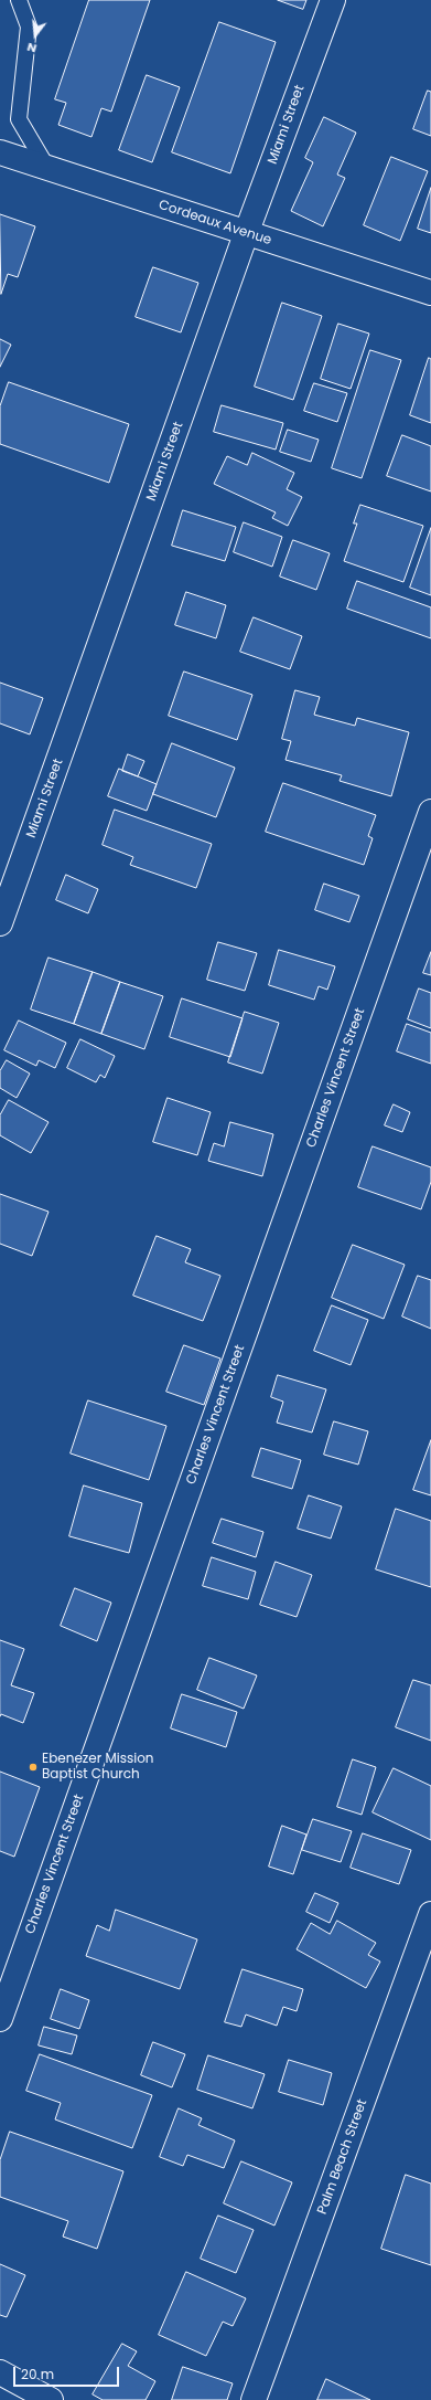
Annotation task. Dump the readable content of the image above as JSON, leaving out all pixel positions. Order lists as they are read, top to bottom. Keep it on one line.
{"streets":{"street":["Miami Street","Cordeaux Avenue","Charles Vincent Street","Palm Beach Street"]},"crossings":[["Miami Street","Cordeaux Avenue"]],"places":["Ebenezer Mission Baptist Church"],"scale_bar":"20 m","north":"bottom"}
